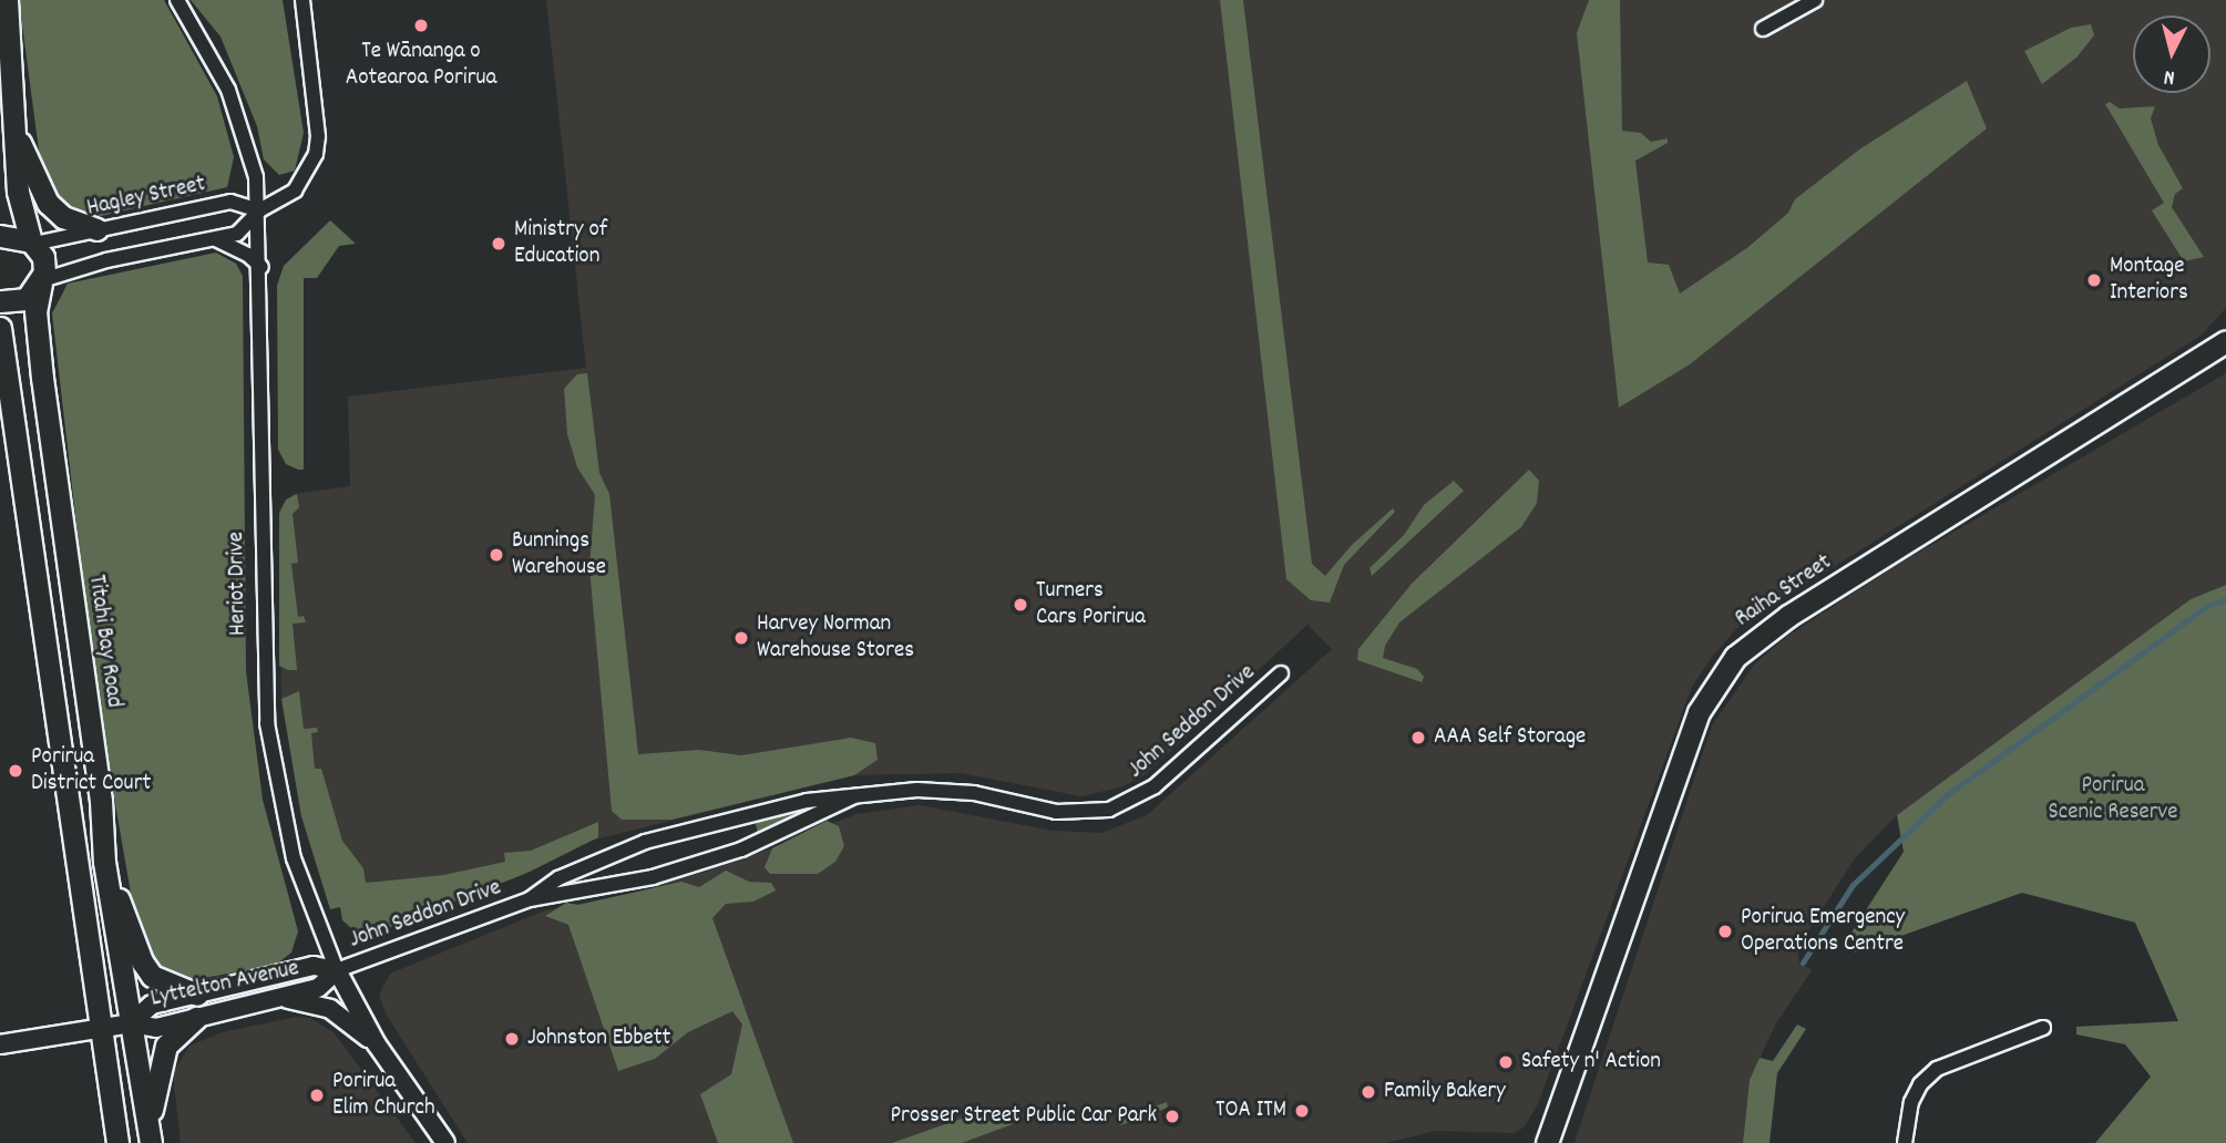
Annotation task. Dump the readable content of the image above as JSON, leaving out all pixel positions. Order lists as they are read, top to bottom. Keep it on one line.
{"streets":{"main road":["Raiha Street","Titahi Bay Road"],"street":["Hagley Street","Heriot Drive","John Seddon Drive","Lyttelton Avenue"]},"crossings":[["Hagley Street","Heriot Drive"],["Hagley Street","Titahi Bay Road"],["Heriot Drive","John Seddon Drive"],["Heriot Drive","Lyttelton Avenue"],["Titahi Bay Road","Lyttelton Avenue"],["John Seddon Drive","Lyttelton Avenue"]],"parks":["Porirua Scenic Reserve"],"places":["Te Wānanga o Aotearoa Porirua","Ministry of Education","Montage Interiors","Bunnings Warehouse","Turners Cars Porirua","Harvey Norman Warehouse Stores","AAA Self Storage","Porirua District Court","Porirua Emergency Operations Centre","Johnston Ebbett","Safety n' Action","Family Bakery","Porirua Elim Church","TOA ITM","Prosser Street Public Car Park"],"north":"bottom"}
